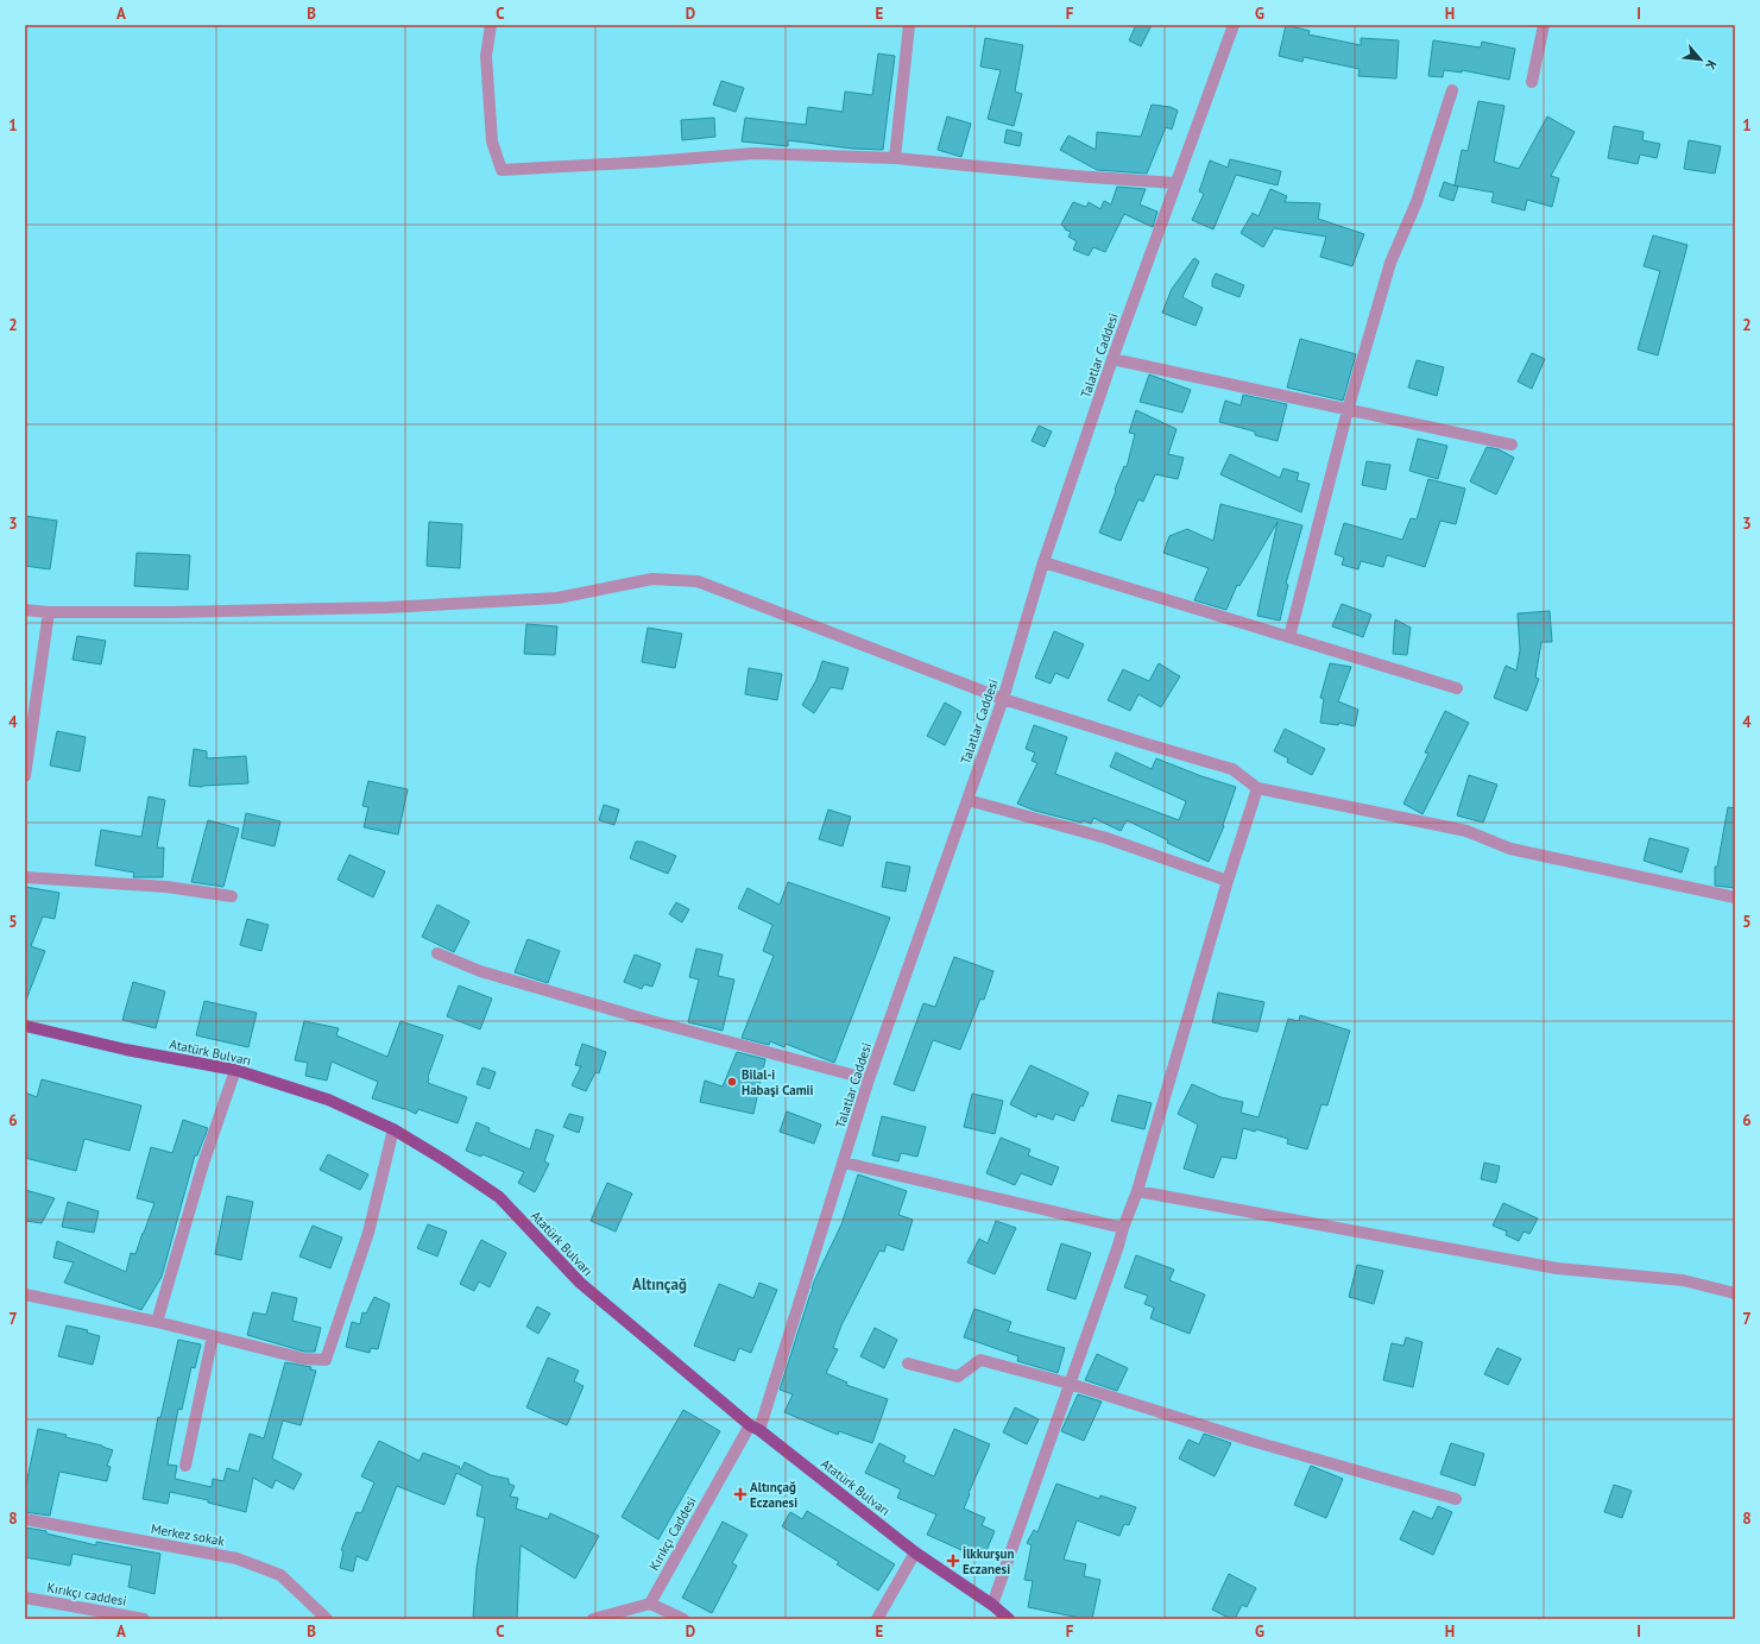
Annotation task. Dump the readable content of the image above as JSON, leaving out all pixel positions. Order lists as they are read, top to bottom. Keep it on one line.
{"streets":{"main road":["Atatürk Bulvarı"],"street":["Talatlar Caddesi","Kırıkçı Caddesi","Merkez sokak","Kırıkçı caddesi"]},"crossings":[["Talatlar Caddesi","Atatürk Bulvarı"],["Talatlar Caddesi","Kırıkçı Caddesi"],["Atatürk Bulvarı","Kırıkçı Caddesi"]],"districts":["Altınçağ"],"places":{"other":["Bilal-i Habaşi Camii"],"health":["Altınçağ Eczanesi","İlkkurşun Eczanesi"]},"north":"bottom right","grid":{"columns":["A","B","C","D","E","F","G","H","I"],"rows":["1","2","3","4","5","6","7","8"]}}
